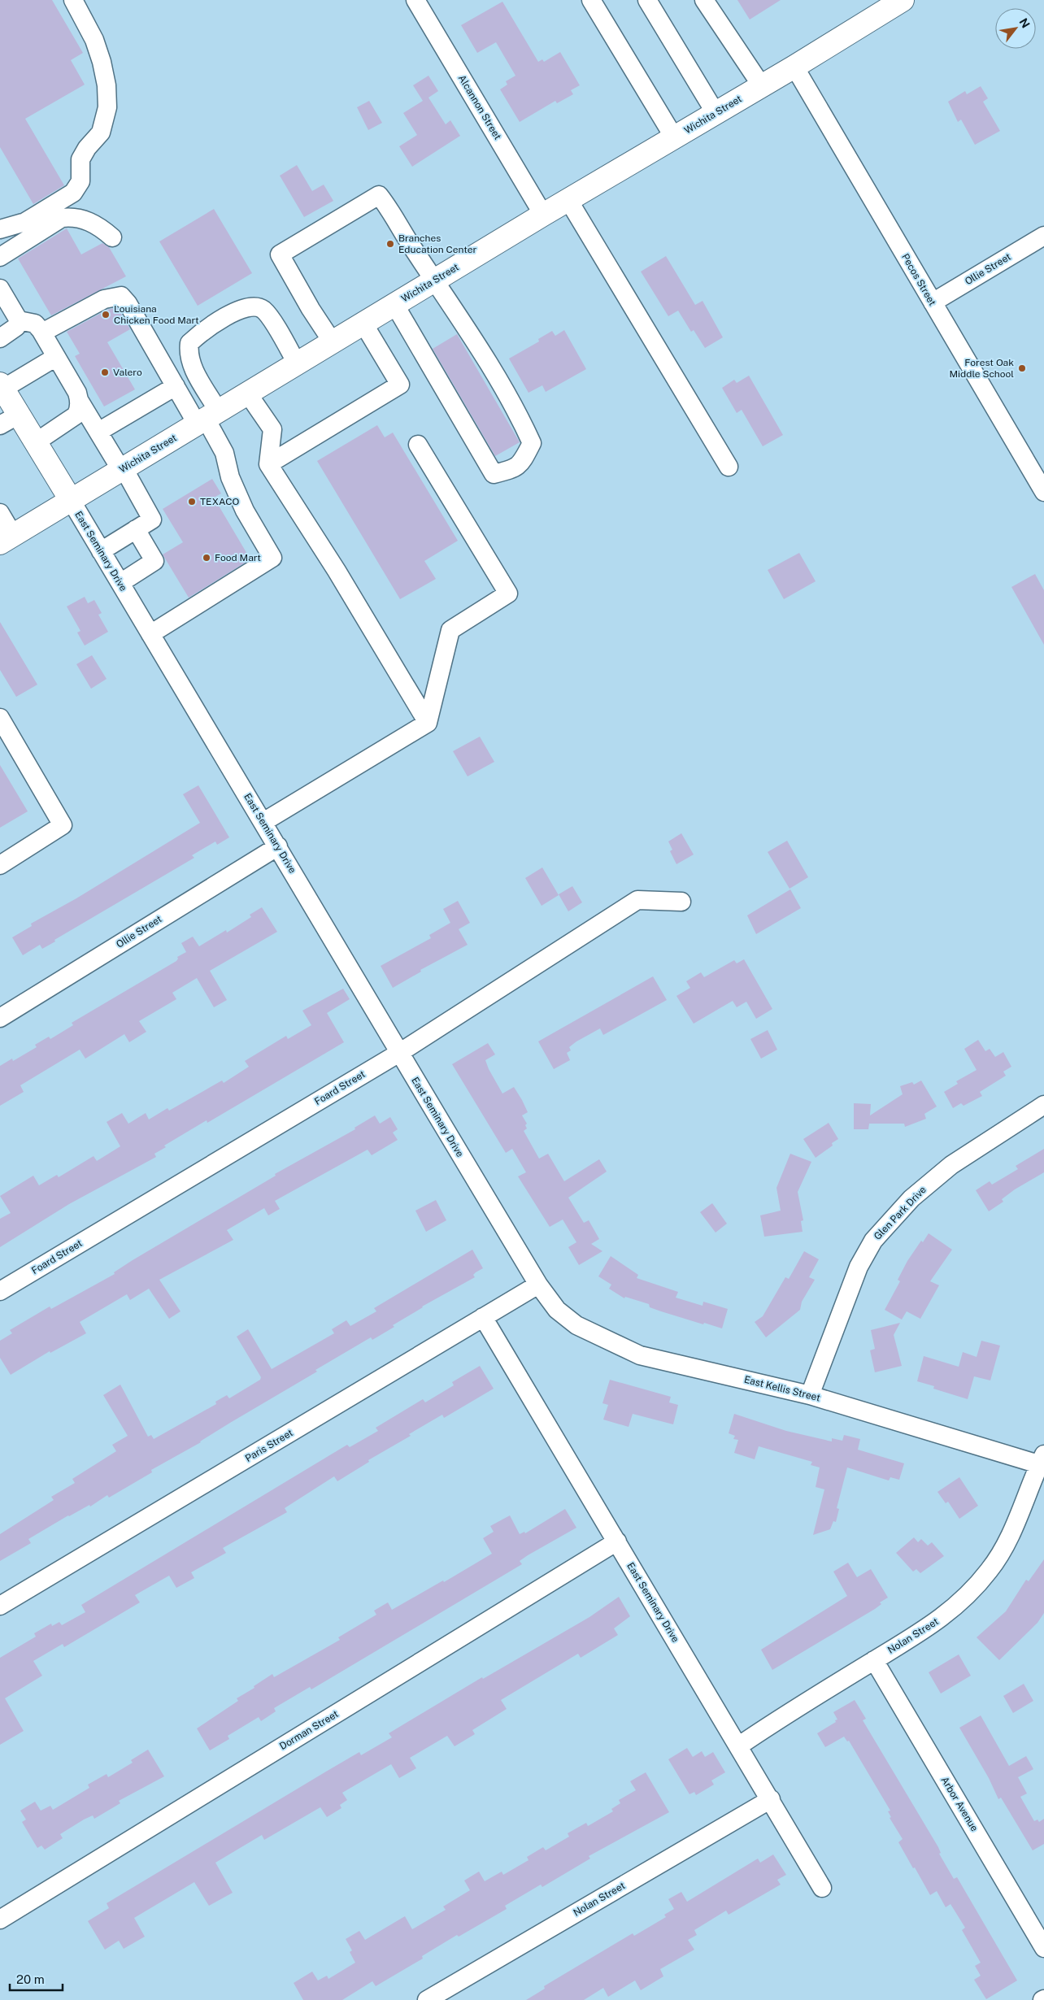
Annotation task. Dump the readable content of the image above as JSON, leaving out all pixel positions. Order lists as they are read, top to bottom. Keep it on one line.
{"streets":{"main road":["Wichita Street","East Seminary Drive"],"street":["Alcannon Street","Ollie Street","Pecos Street","Foard Street","Glen Park Drive","East Kellis Street","Paris Street","Nolan Street","Dorman Street","Arbor Avenue"]},"crossings":[["Alcannon Street","Wichita Street"],["Wichita Street","Pecos Street"],["Wichita Street","East Seminary Drive"],["Ollie Street","Pecos Street"],["Ollie Street","East Seminary Drive"],["East Seminary Drive","Foard Street"],["East Seminary Drive","East Kellis Street"],["East Seminary Drive","Paris Street"],["East Seminary Drive","Nolan Street"],["East Seminary Drive","Dorman Street"],["Glen Park Drive","East Kellis Street"],["East Kellis Street","Paris Street"],["East Kellis Street","Nolan Street"],["Nolan Street","Arbor Avenue"]],"places":["Branches Education Center","Louisiana Chicken Food Mart","Forest Oak Middle School","Valero","TEXACO","Food Mart"],"scale_bar":"20 m","north":"top right"}
